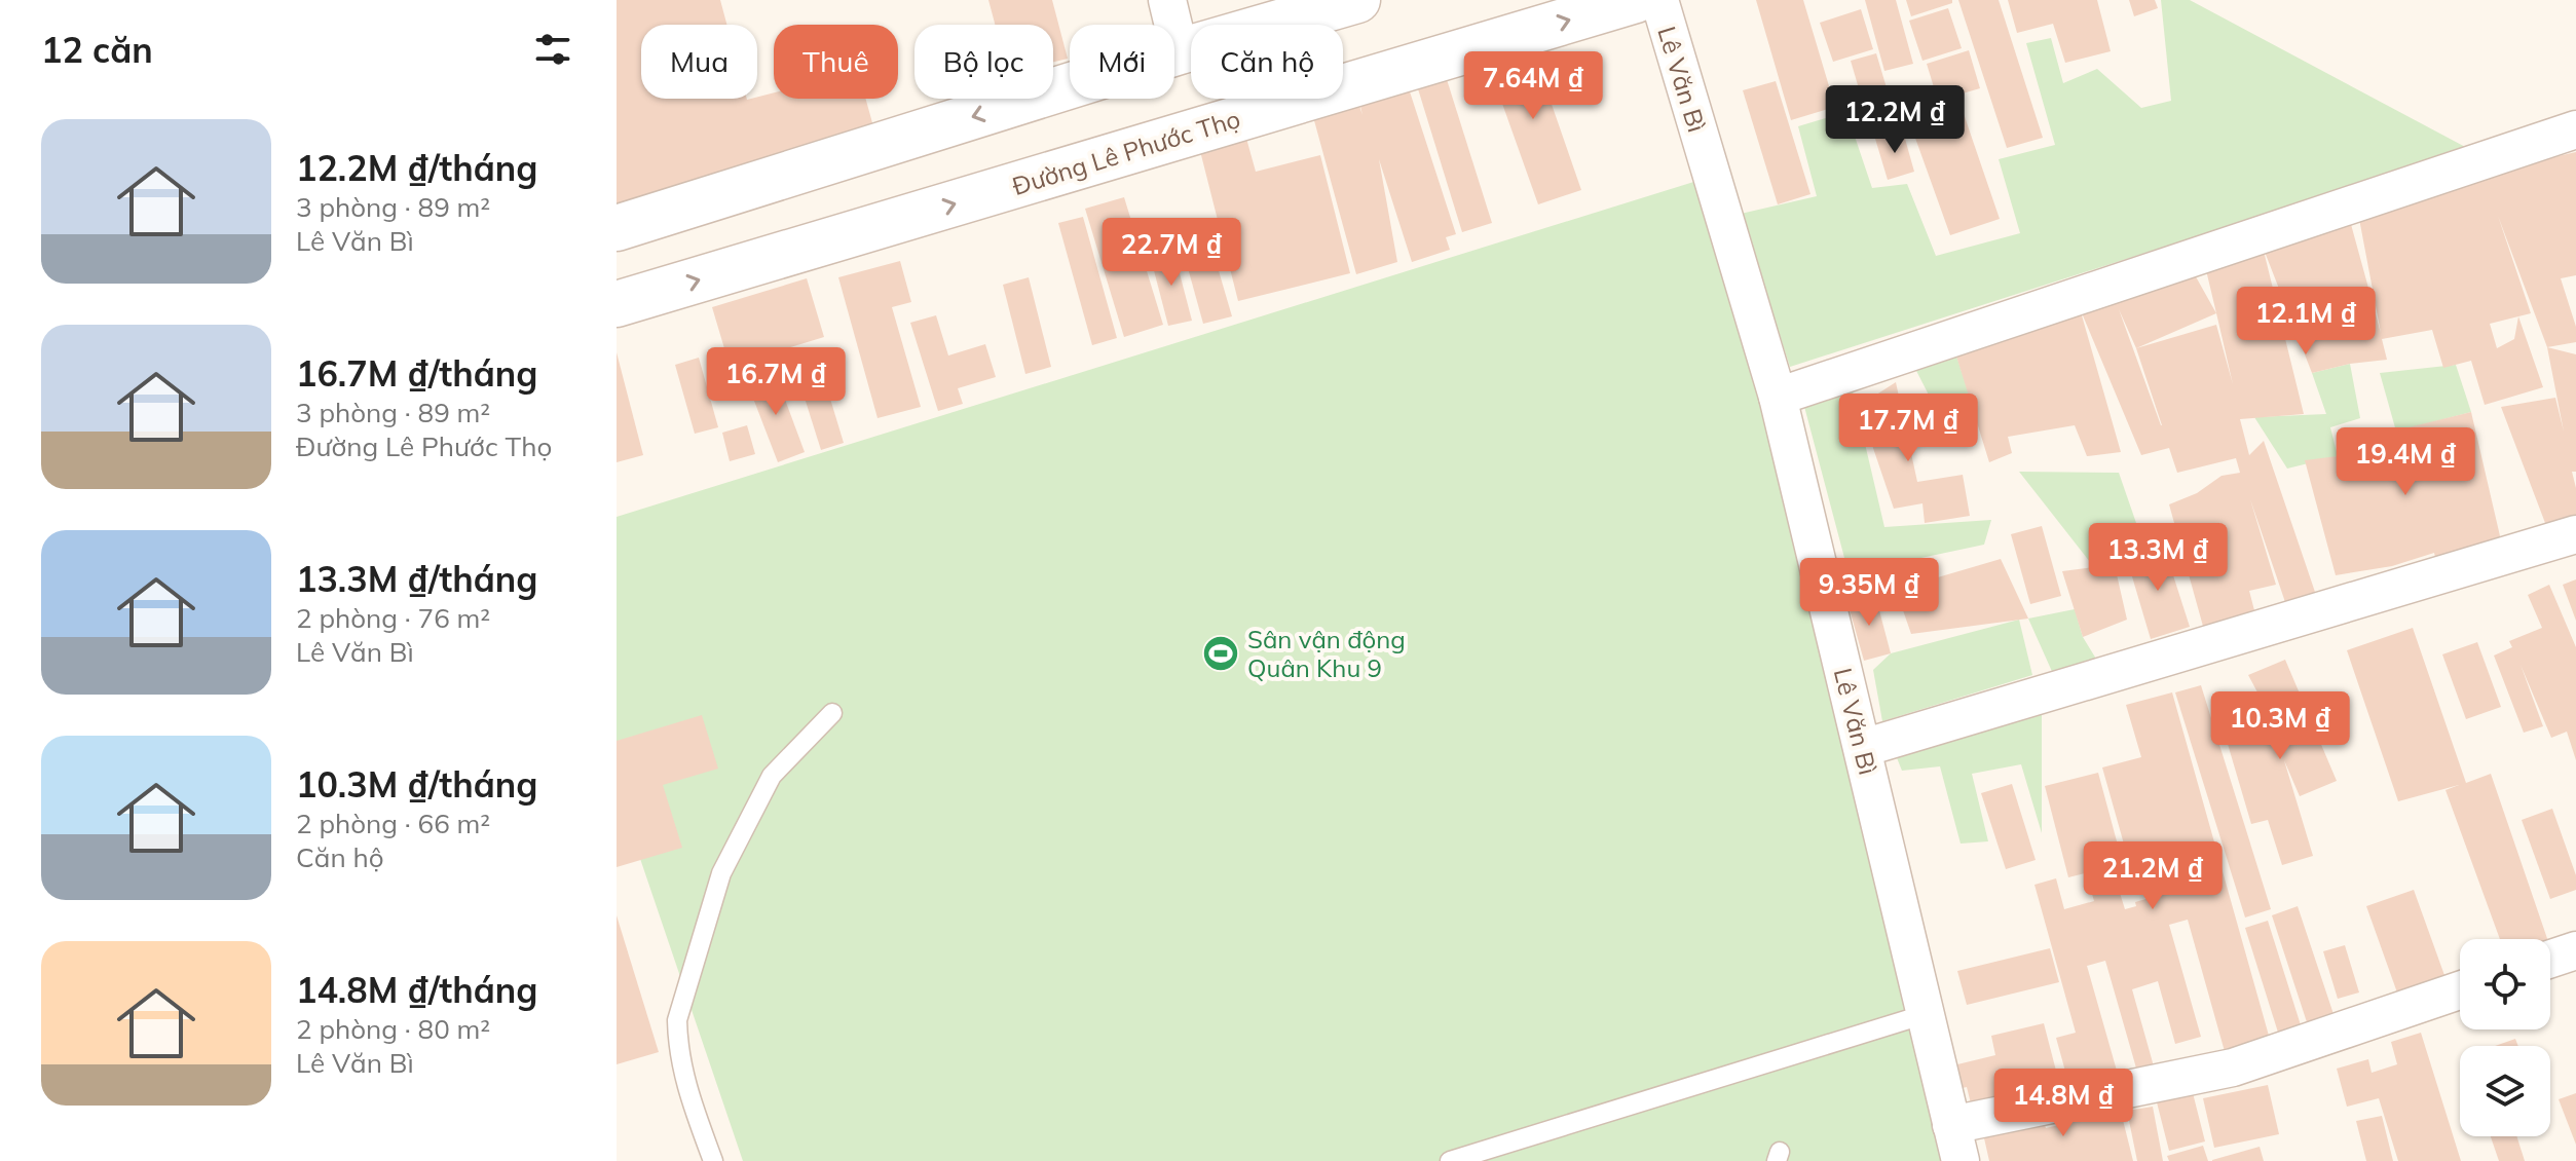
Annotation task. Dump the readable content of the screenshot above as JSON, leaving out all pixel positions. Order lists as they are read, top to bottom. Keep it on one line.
{"streets":{"street":["Lê Văn Bì","Đường Lê Phước Thọ"]},"places":{"sports":["Sân vận động Quân Khu 9"]},"page":{"heading":"12 căn","chip":["Mua","Thuê","Bộ lọc","Mới","Căn hộ"],"price":["7.64M ₫","12.2M ₫","22.7M ₫","12.1M ₫","16.7M ₫","17.7M ₫","19.4M ₫","13.3M ₫","9.35M ₫","10.3M ₫","21.2M ₫","14.8M ₫"],"list":[{"name":"12.2M ₫/tháng","note":"3 phòng · 89 m² · Lê Văn Bì"},{"name":"16.7M ₫/tháng","note":"3 phòng · 89 m² · Đường Lê Phước Thọ"},{"name":"13.3M ₫/tháng","note":"2 phòng · 76 m² · Lê Văn Bì"},{"name":"10.3M ₫/tháng","note":"2 phòng · 66 m² · Căn hộ"},{"name":"14.8M ₫/tháng","note":"2 phòng · 80 m² · Lê Văn Bì"}]}}
